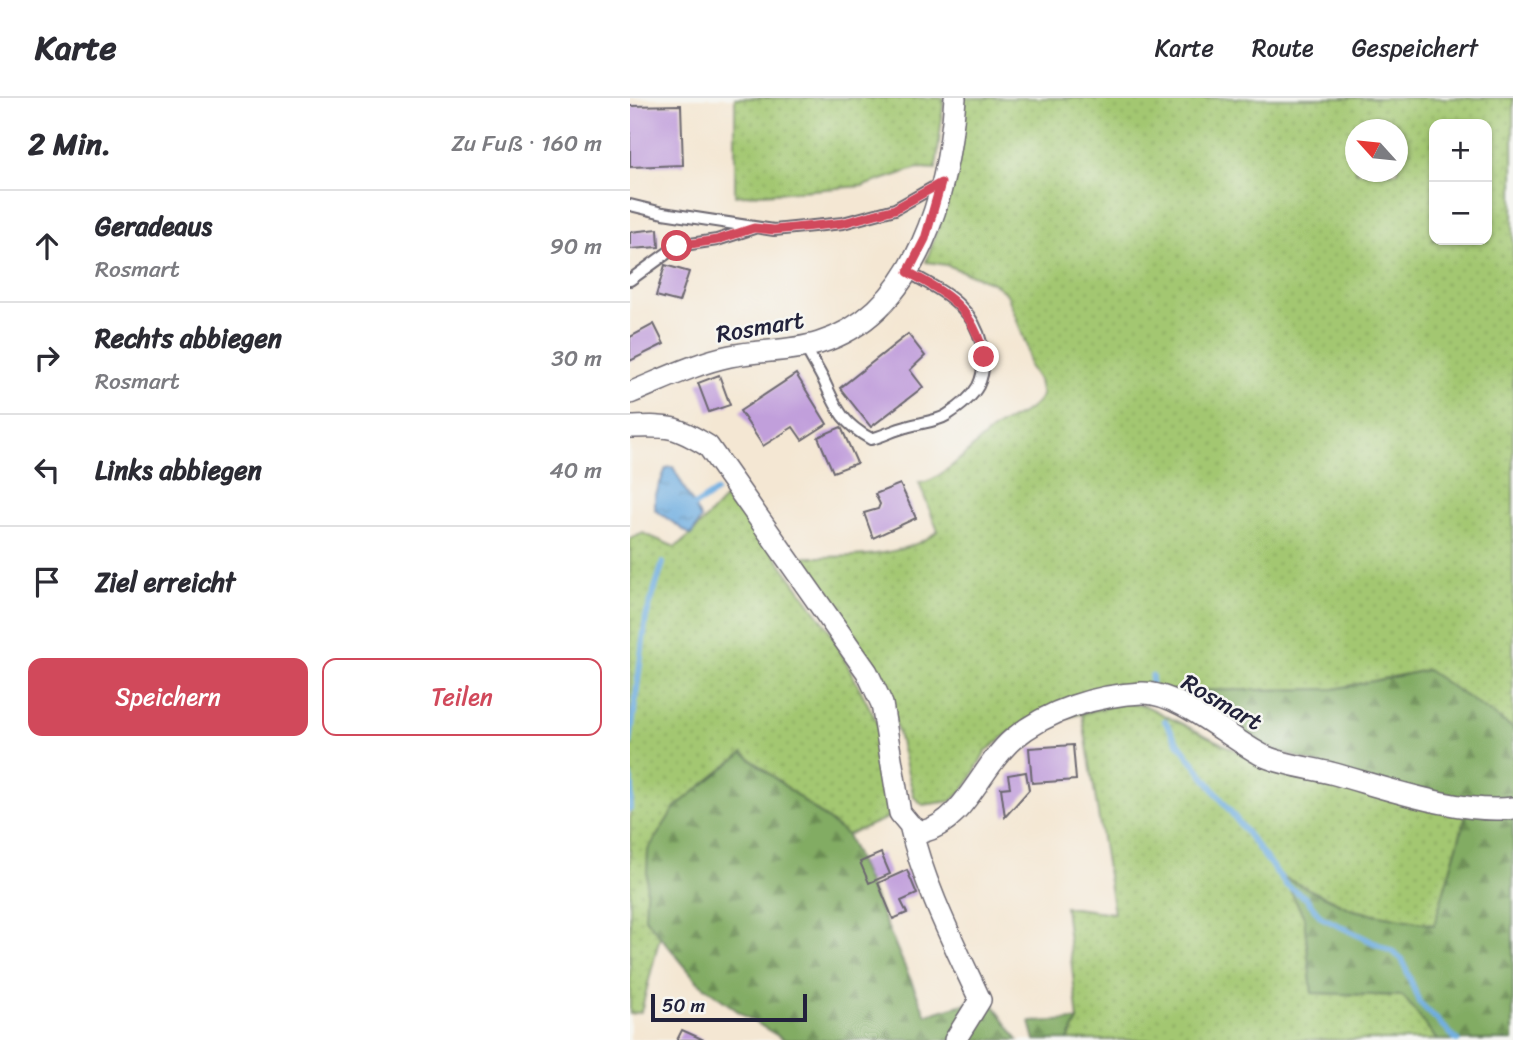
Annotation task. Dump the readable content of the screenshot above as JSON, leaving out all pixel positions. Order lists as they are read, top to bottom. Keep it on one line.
{"streets":{"street":["Rosmart"]},"scale_bar":"50 m","north":"top left","page":{"header":"Karte","nav":["Karte","Route","Gespeichert"],"heading":["2 Min.","Zu Fuß · 160 m"],"map_buttons":["+","−"],"list":[["Geradeaus","Rosmart","90 m"],["Rechts abbiegen","Rosmart","30 m"],["Links abbiegen","40 m"],"Ziel erreicht"],"buttons":["Speichern","Teilen"],"scale":"50 m"}}
